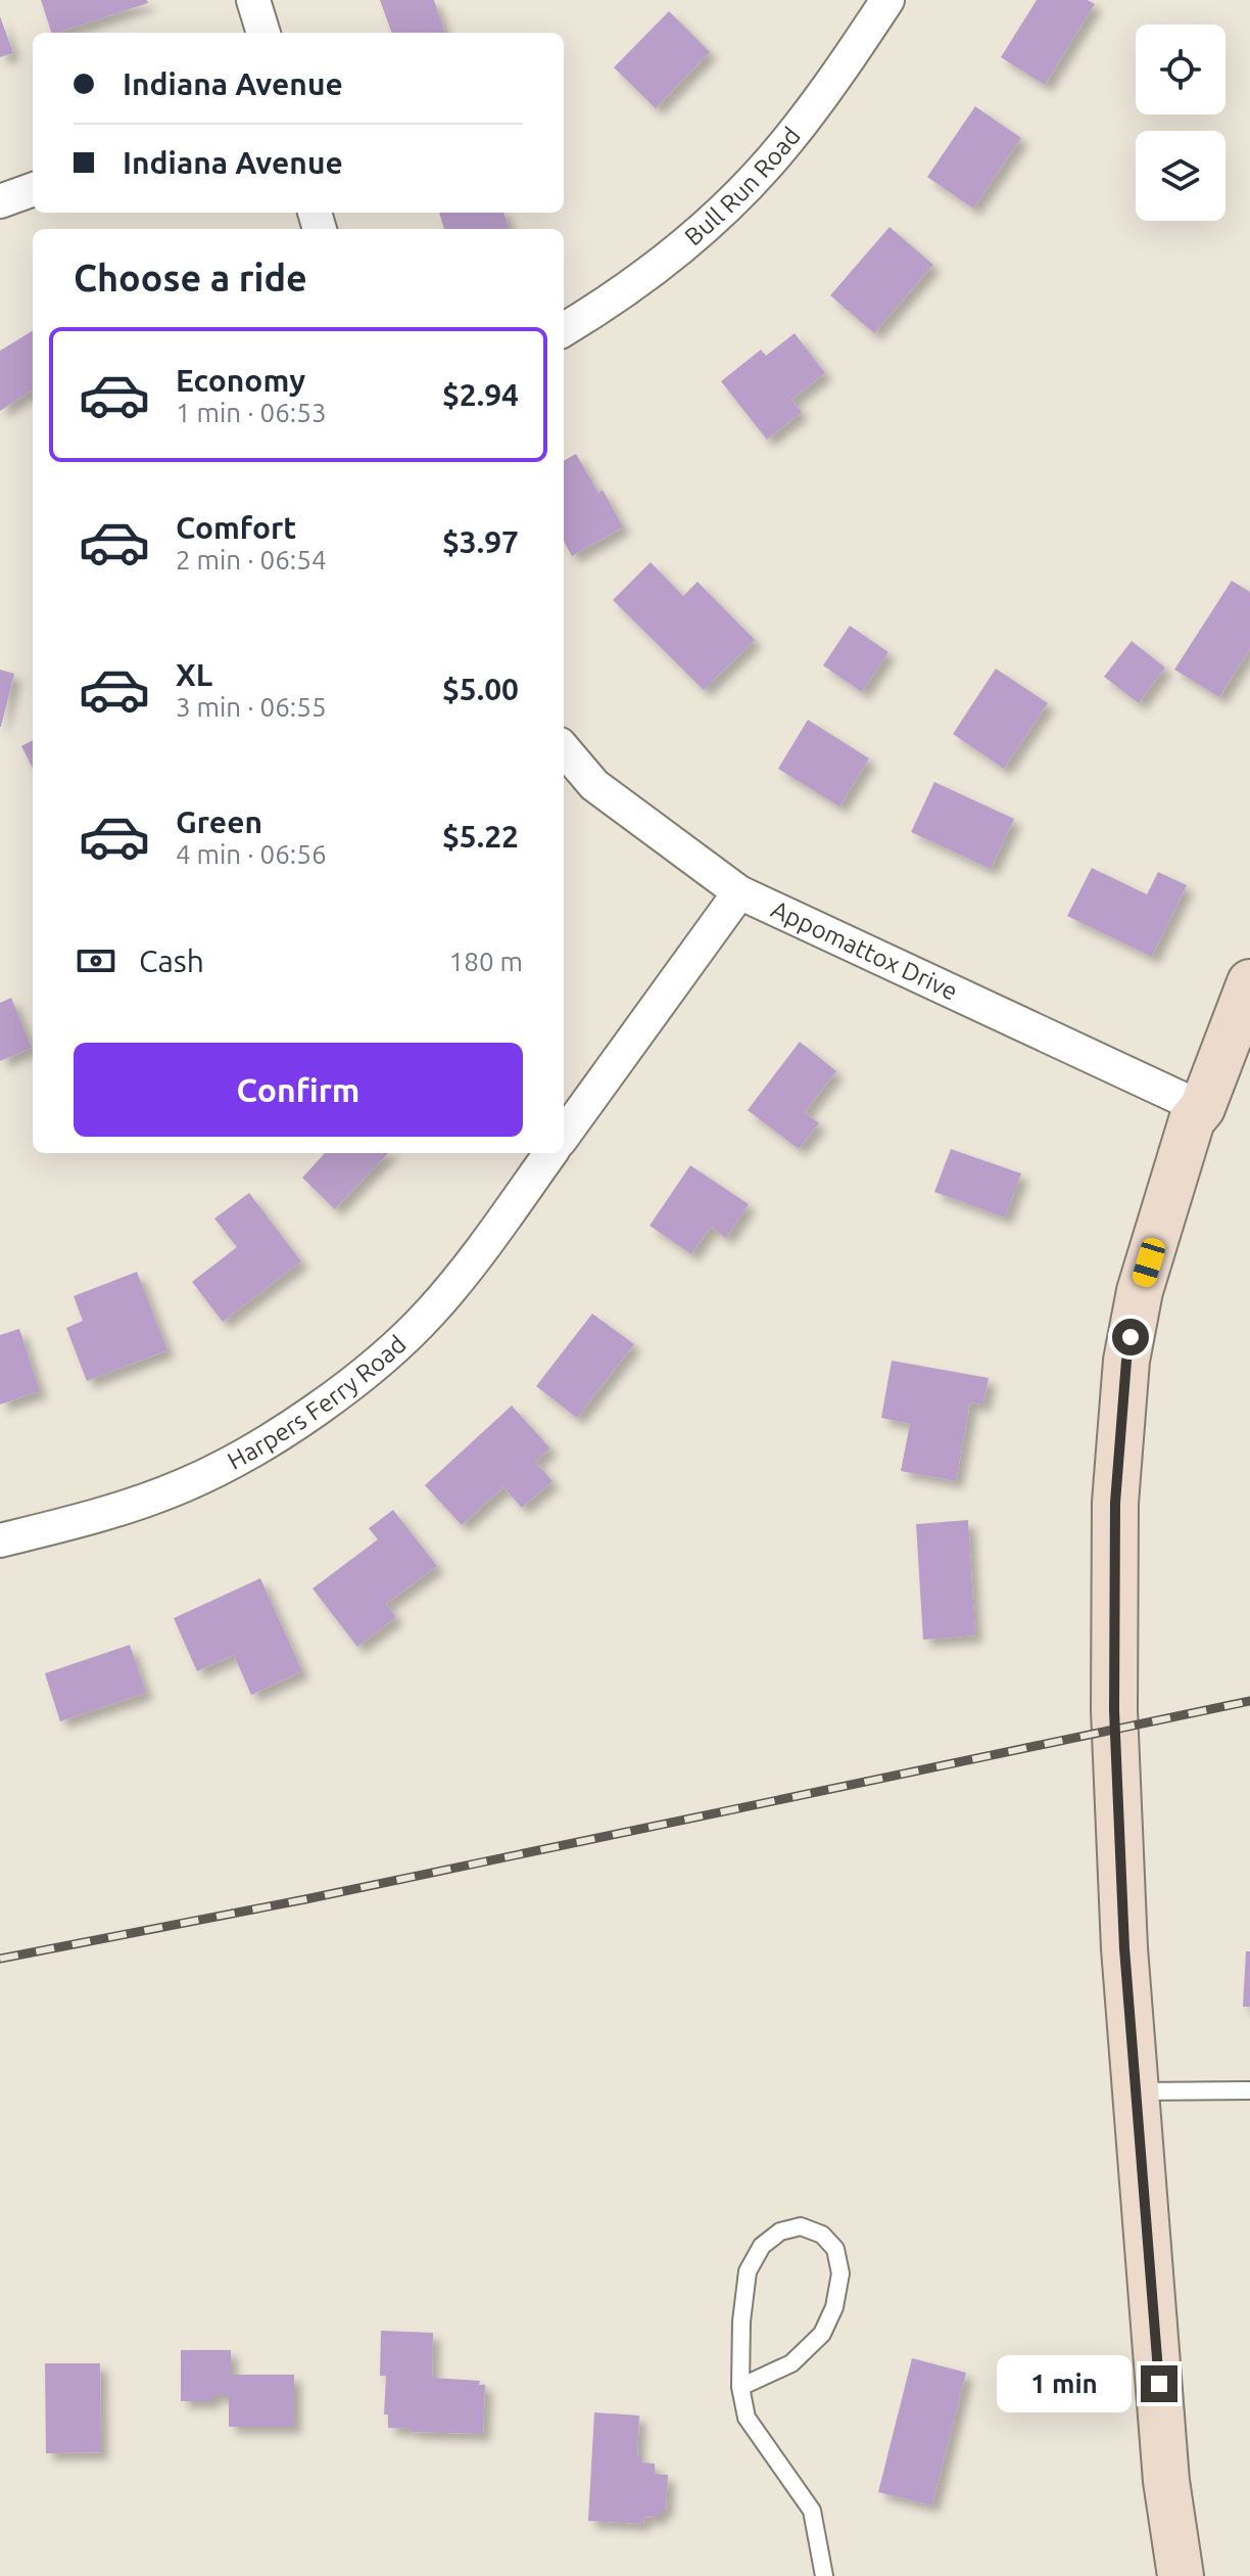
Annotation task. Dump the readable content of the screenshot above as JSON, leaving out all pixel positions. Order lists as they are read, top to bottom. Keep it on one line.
{"streets":{"street":["Bull Run Road","Appomattox Drive","Harpers Ferry Road"]},"page":{"banner":["Indiana Avenue","Indiana Avenue"],"heading":"Choose a ride","list":[{"name":"Economy","note":"1 min · 06:53","value":"$2.94"},{"name":"Comfort","note":"2 min · 06:54","value":"$3.97"},{"name":"XL","note":"3 min · 06:55","value":"$5.00"},{"name":"Green","note":"4 min · 06:56","value":"$5.22"}],"pay":["Cash","180 m"],"buttons":"Confirm","bubble":"1 min"}}
